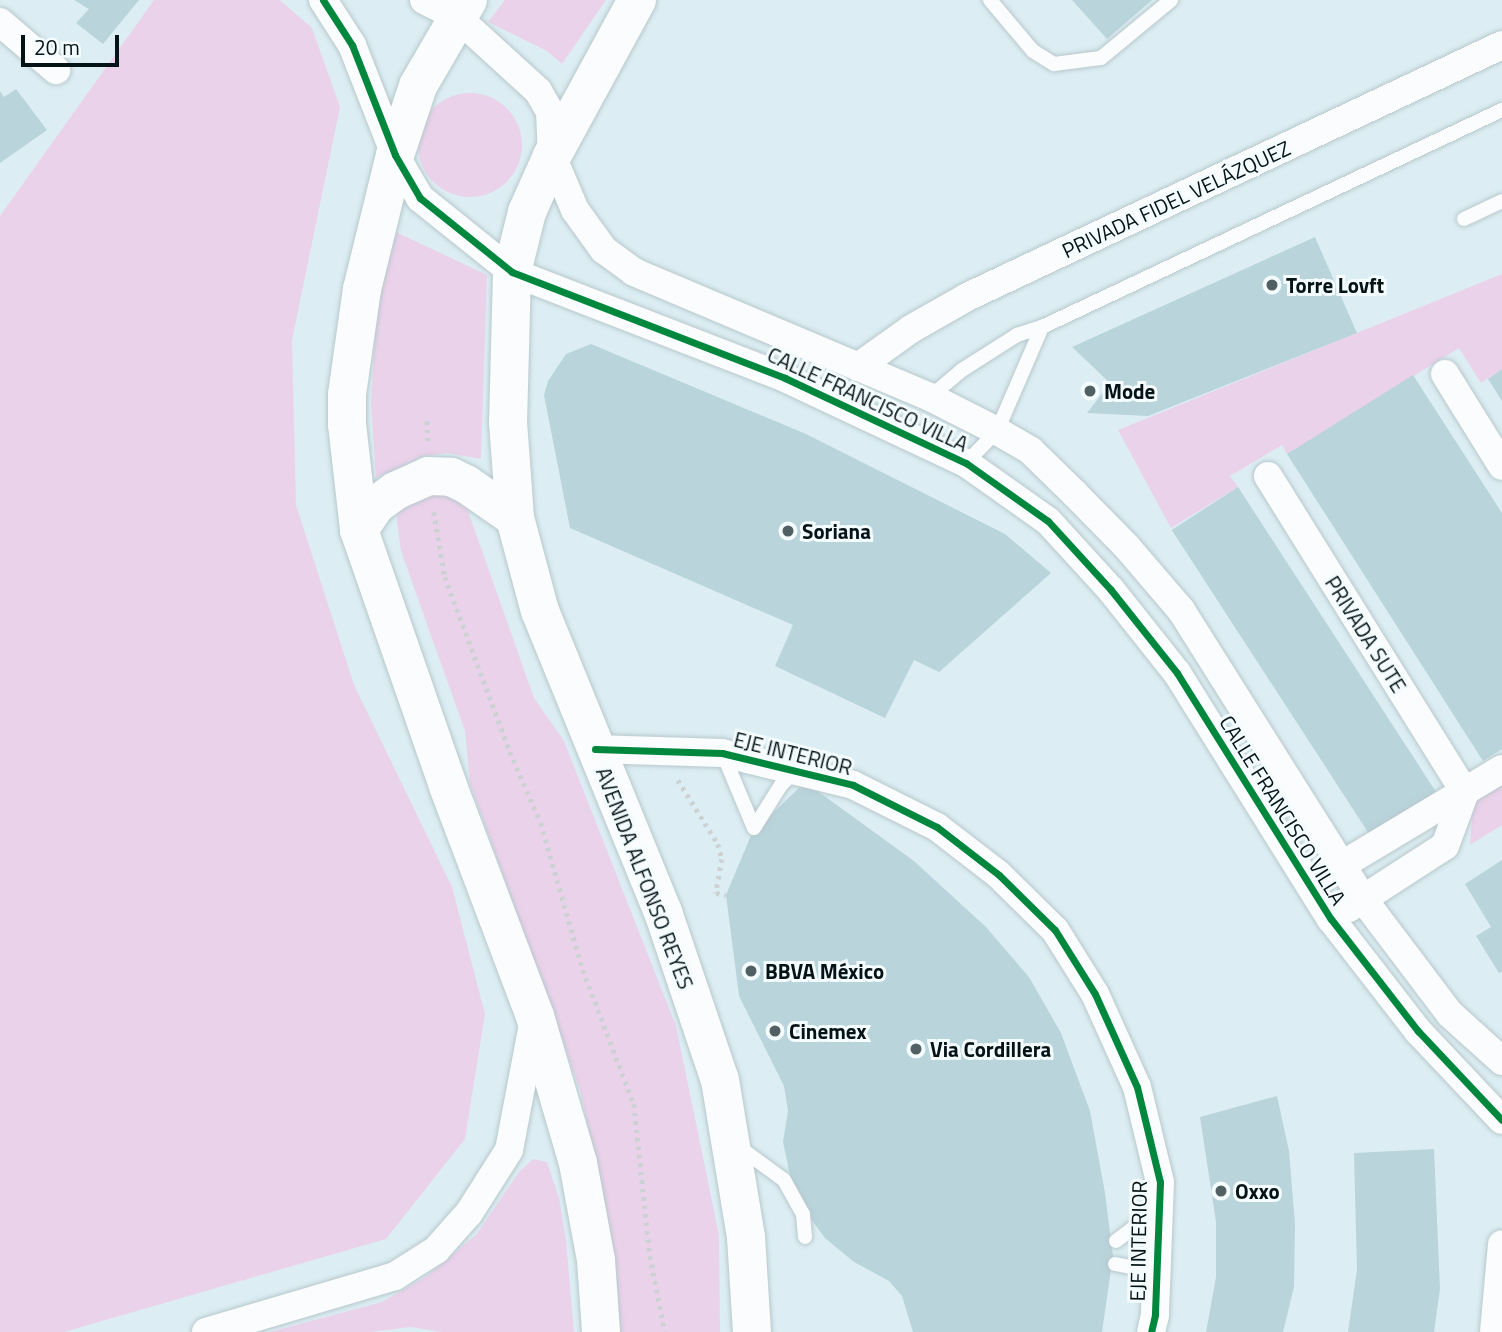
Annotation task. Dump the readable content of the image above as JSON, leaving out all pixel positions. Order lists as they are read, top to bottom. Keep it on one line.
{"streets":{"main road":["AVENIDA ALFONSO REYES"],"street":["PRIVADA FIDEL VELÁZQUEZ","CALLE FRANCISCO VILLA","PRIVADA SUTE","EJE INTERIOR"]},"crossings":[["PRIVADA FIDEL VELÁZQUEZ","CALLE FRANCISCO VILLA"],["CALLE FRANCISCO VILLA","AVENIDA ALFONSO REYES"],["EJE INTERIOR","AVENIDA ALFONSO REYES"]],"places":["Torre Lovft","Mode","Soriana","BBVA México","Cinemex","Via Cordillera","Oxxo"],"scale_bar":"20 m"}
